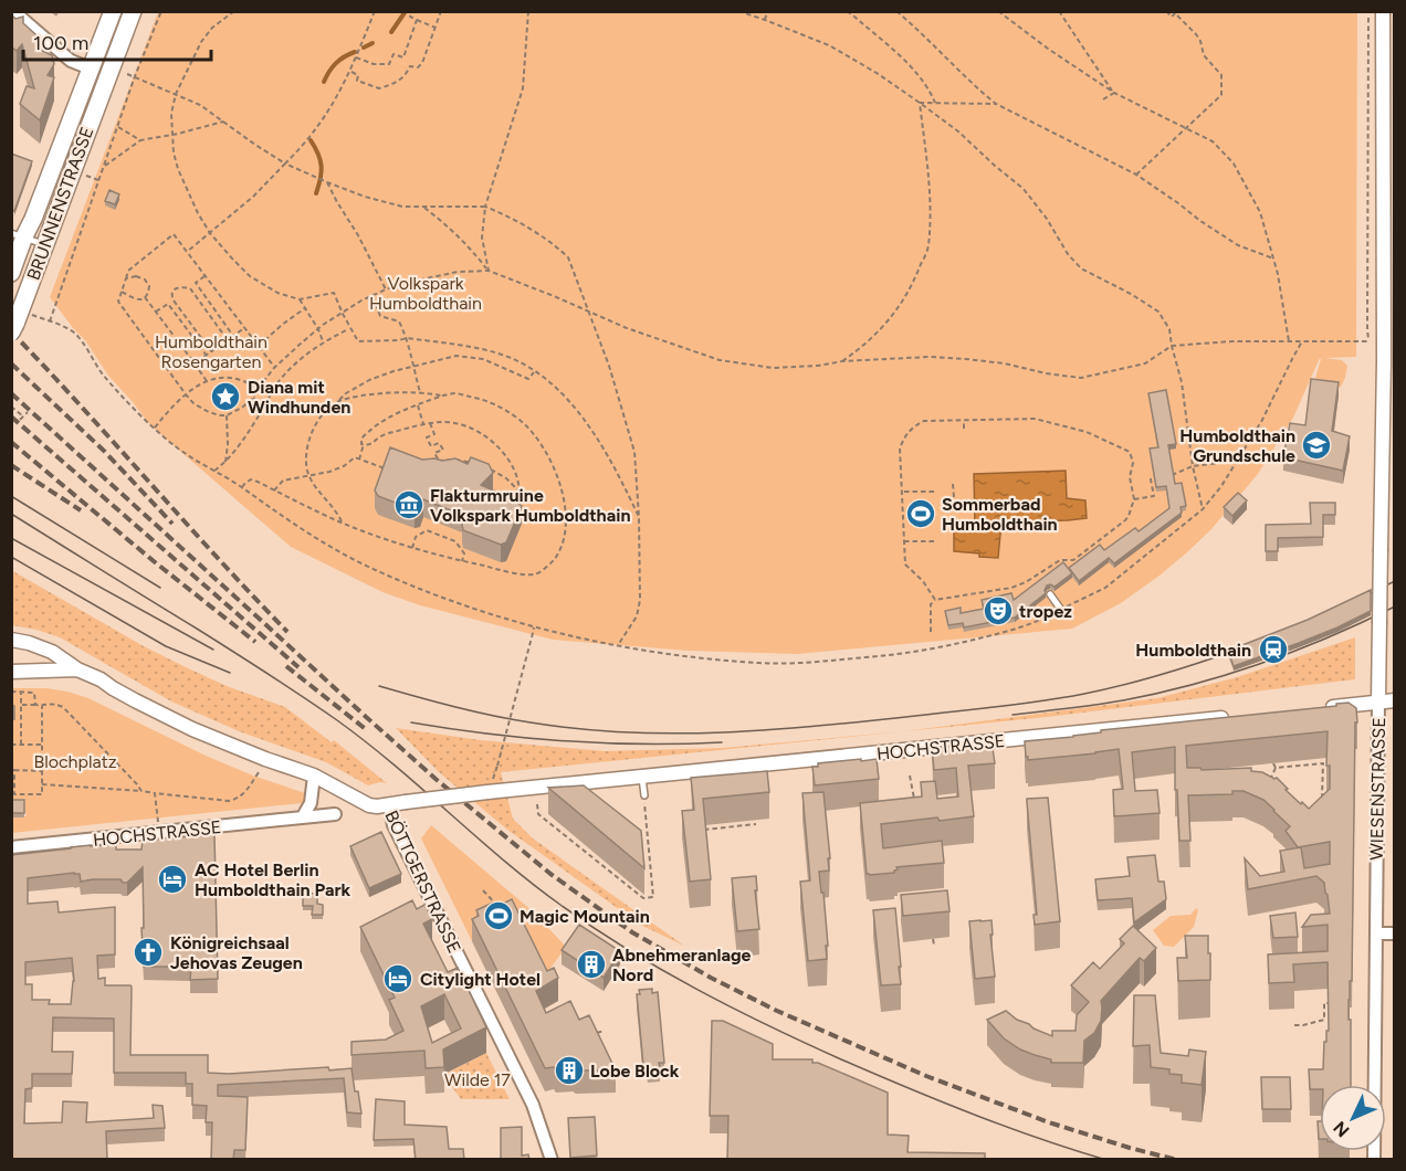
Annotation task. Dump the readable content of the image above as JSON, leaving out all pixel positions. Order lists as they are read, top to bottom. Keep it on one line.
{"streets":{"main road":["BRUNNENSTRASSE"],"street":["HOCHSTRASSE","WIESENSTRASSE","BÖTTGERSTRASSE"]},"crossings":[["HOCHSTRASSE","BÖTTGERSTRASSE"]],"parks":["Volkspark Humboldthain","Humboldthain Rosengarten","Blochplatz","Wilde 17"],"places":{"place":["Diana mit Windhunden"],"school or university":["Humboldthain Grundschule"],"museum":["Flakturmruine Volkspark Humboldthain"],"sports":["Sommerbad Humboldthain","Magic Mountain"],"theatre":["tropez"],"station":["Humboldthain"],"hotel":["AC Hotel Berlin Humboldthain Park","Citylight Hotel"],"church":["Königreichsaal Jehovas Zeugen"],"building":["Abnehmeranlage Nord","Lobe Block"]},"scale_bar":"100 m","north":"bottom left"}
